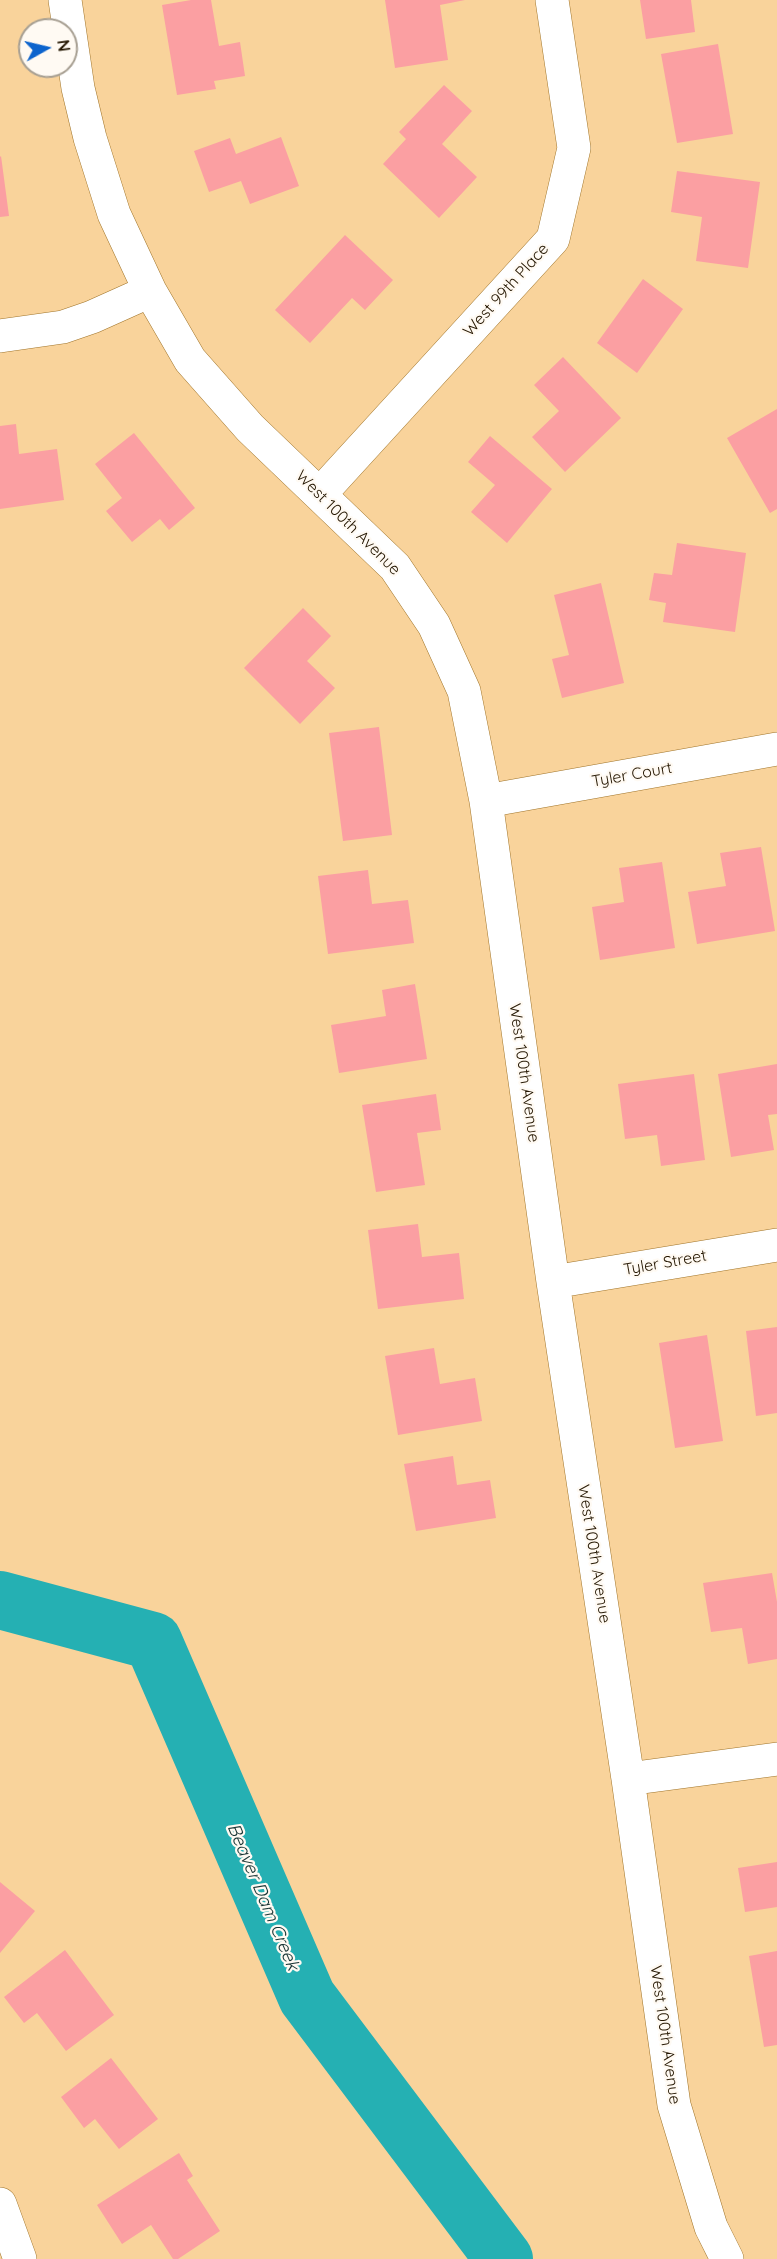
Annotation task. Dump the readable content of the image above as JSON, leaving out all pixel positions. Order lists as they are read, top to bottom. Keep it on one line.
{"streets":{"street":["West 99th Place","West 100th Avenue","Tyler Court","Tyler Street"]},"crossings":[["West 99th Place","West 100th Avenue"],["West 100th Avenue","Tyler Court"],["West 100th Avenue","Tyler Street"]],"water":["Beaver Dam Creek"],"north":"right"}
